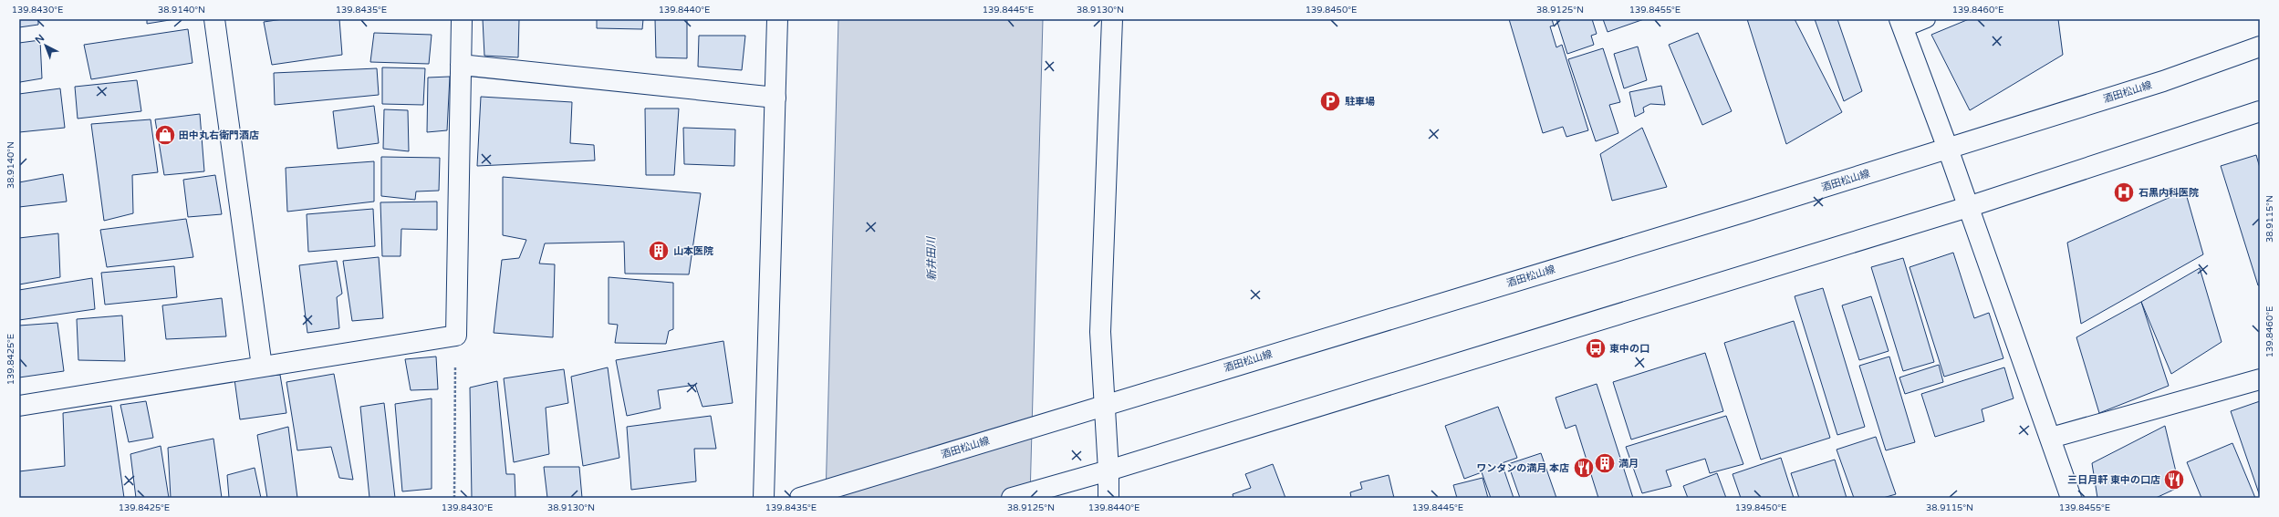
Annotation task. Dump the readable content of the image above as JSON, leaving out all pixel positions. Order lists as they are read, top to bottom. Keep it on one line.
{"streets":{"street":["酒田松山線"]},"water":["新井田川"],"places":{"parking":["駐車場"],"shop":["田中丸右衛門酒店"],"hospital":["石黒内科医院"],"building":["山本医院","満月"],"bus stop":["東中の口"],"restaurant":["ワンタンの満月 本店","三日月軒 東中の口店"]},"north":"top left","coordinates":["139.8430°E","38.9140°N","139.8435°E","139.8440°E","139.8445°E","38.9130°N","139.8450°E","38.9125°N","139.8455°E","139.8460°E","38.9115°N","139.8425°E"]}
